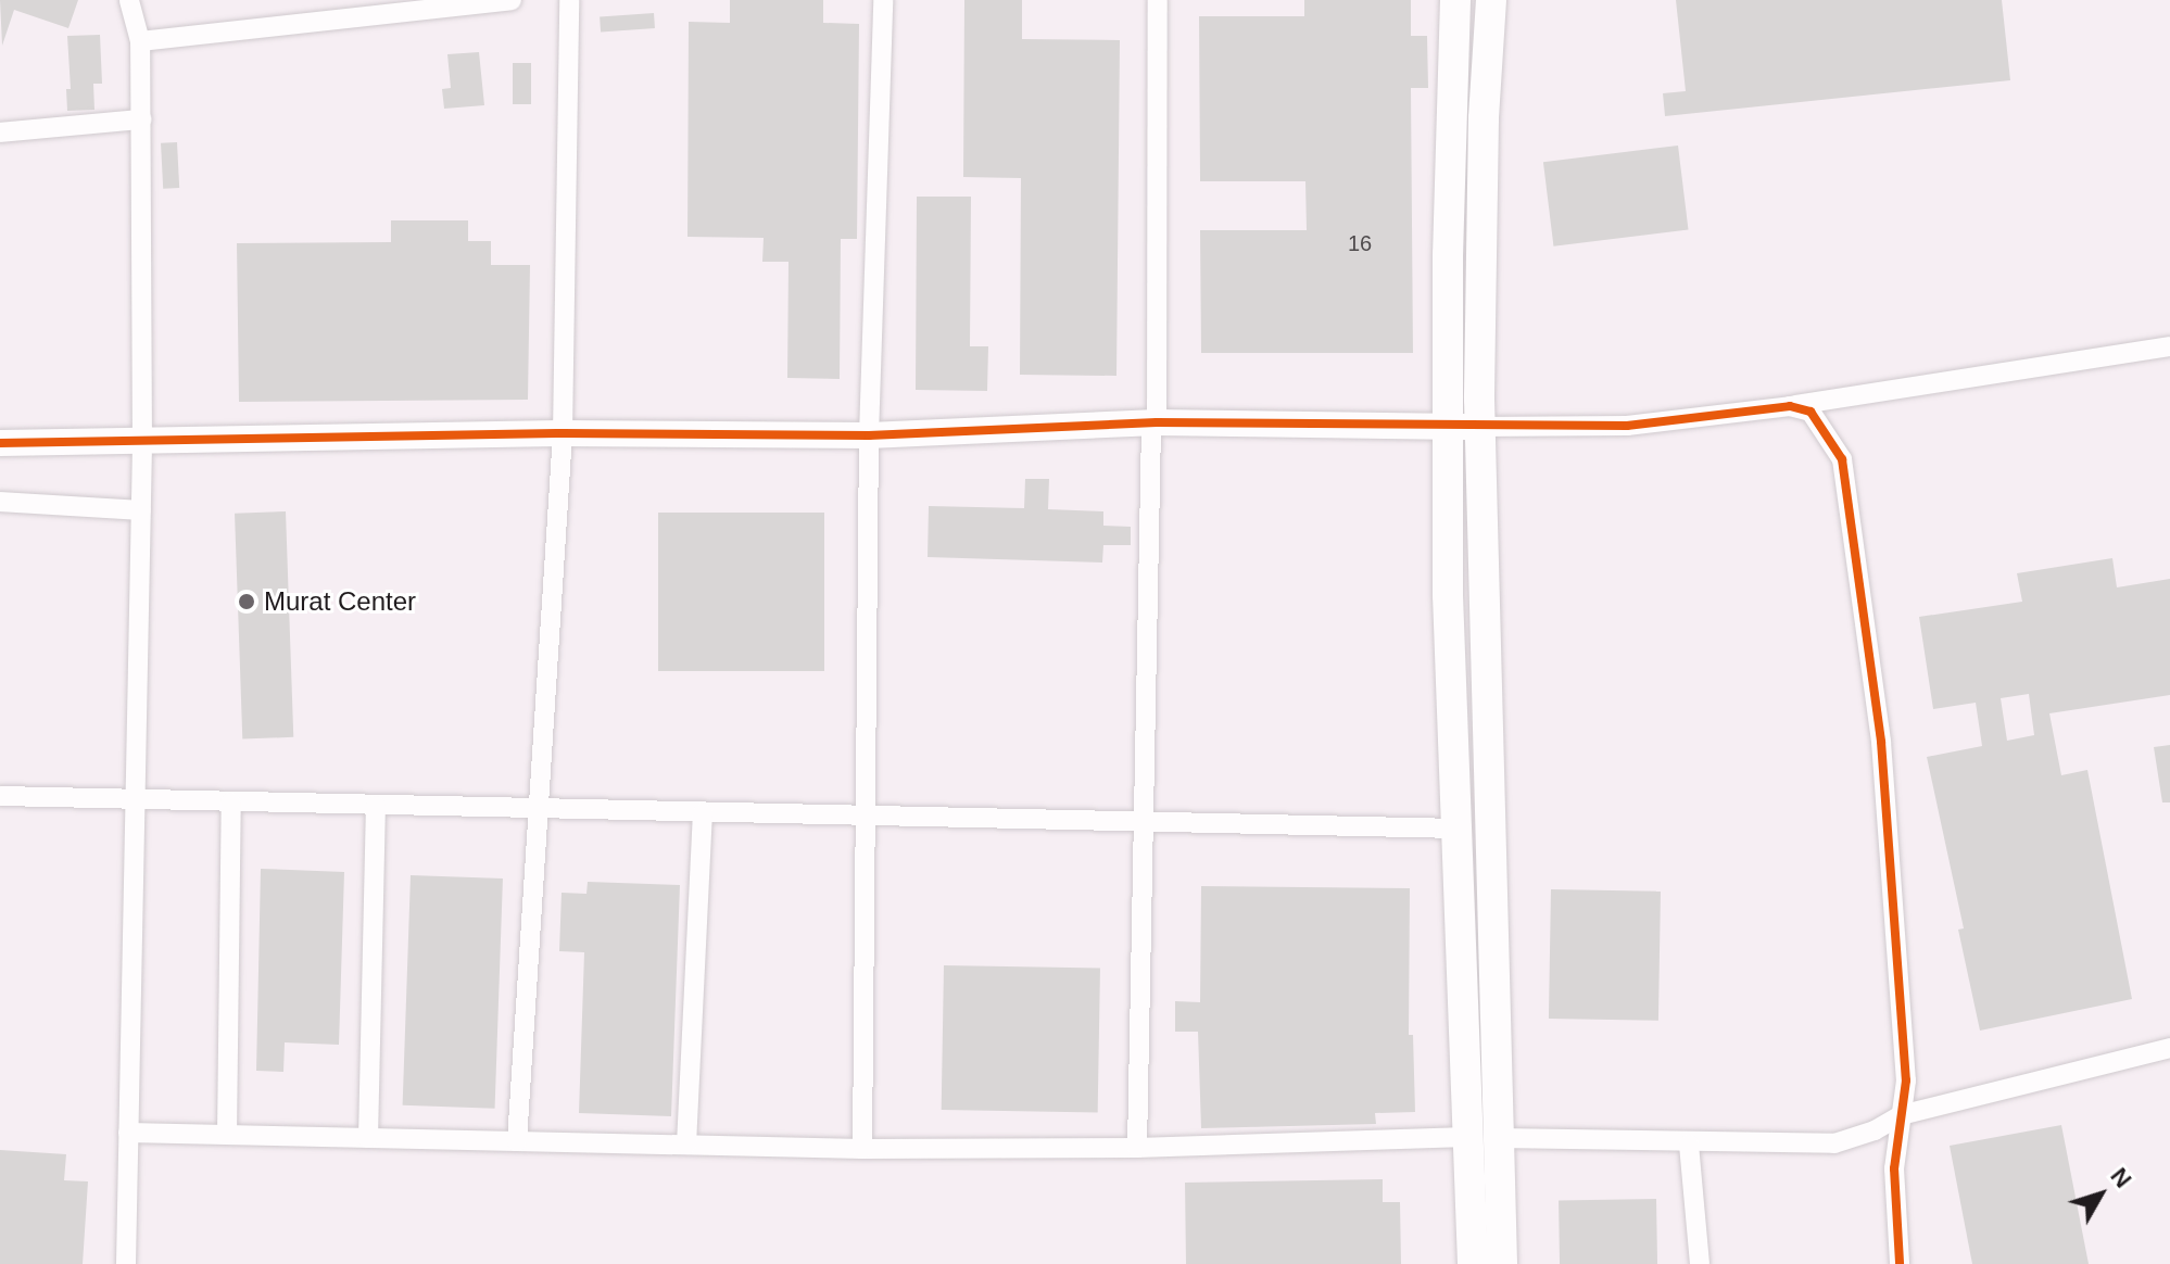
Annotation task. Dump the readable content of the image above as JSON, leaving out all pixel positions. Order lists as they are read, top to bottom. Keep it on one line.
{"places":["Murat Center"],"house_numbers":["16"],"north":"top right"}
